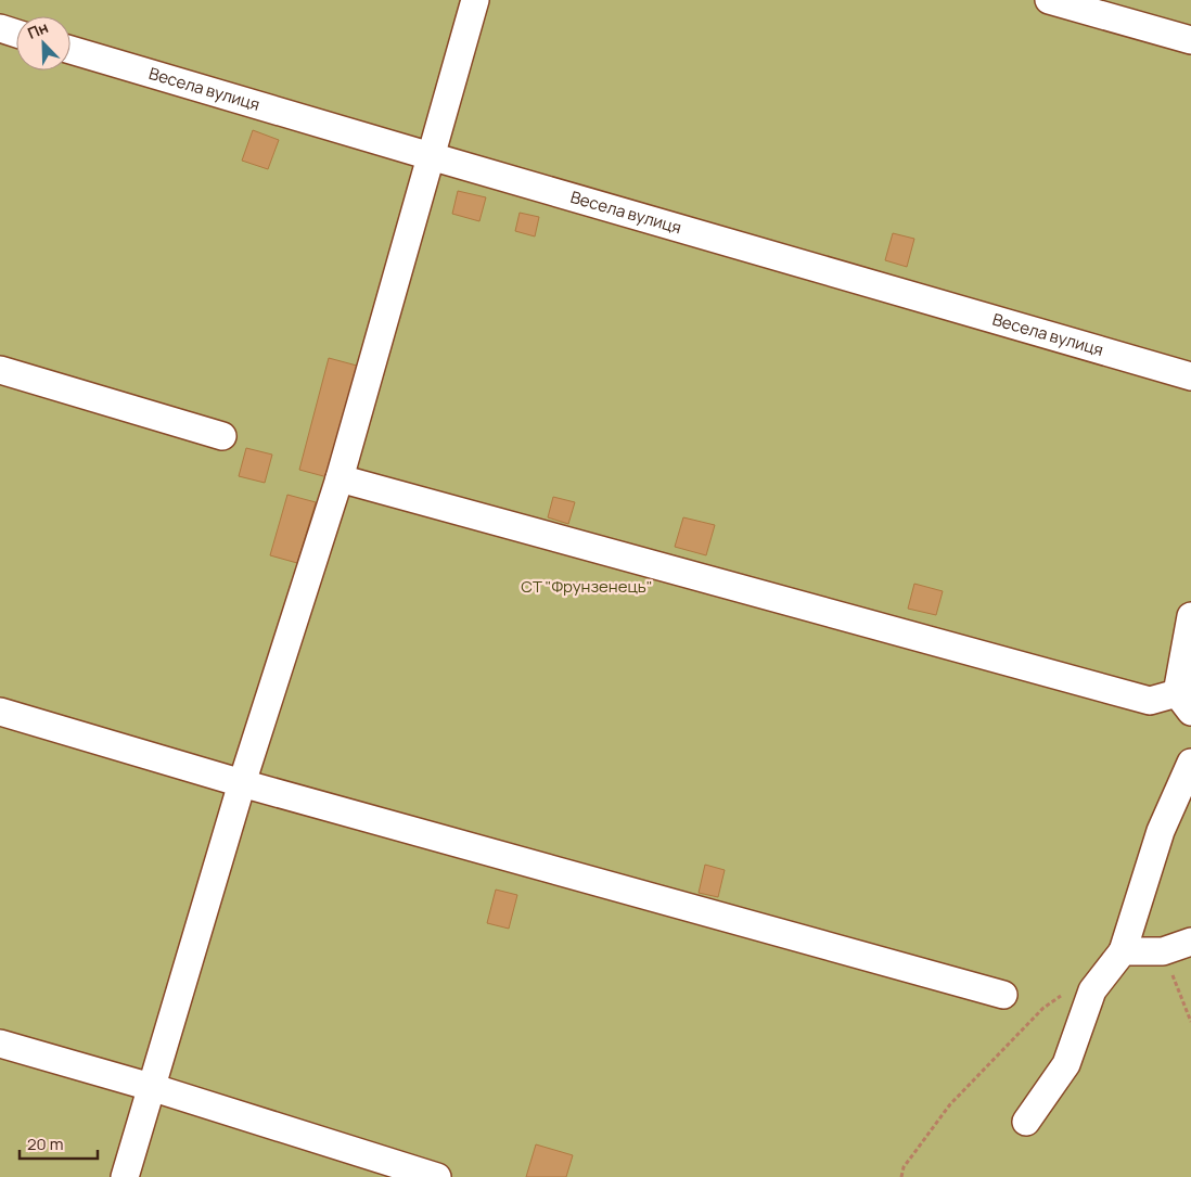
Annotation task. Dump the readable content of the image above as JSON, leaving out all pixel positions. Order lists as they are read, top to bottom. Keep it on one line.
{"streets":{"lane":["Весела вулиця"]},"parks":["СТ \"Фрунзенець\""],"scale_bar":"20 m","north":"top left"}
